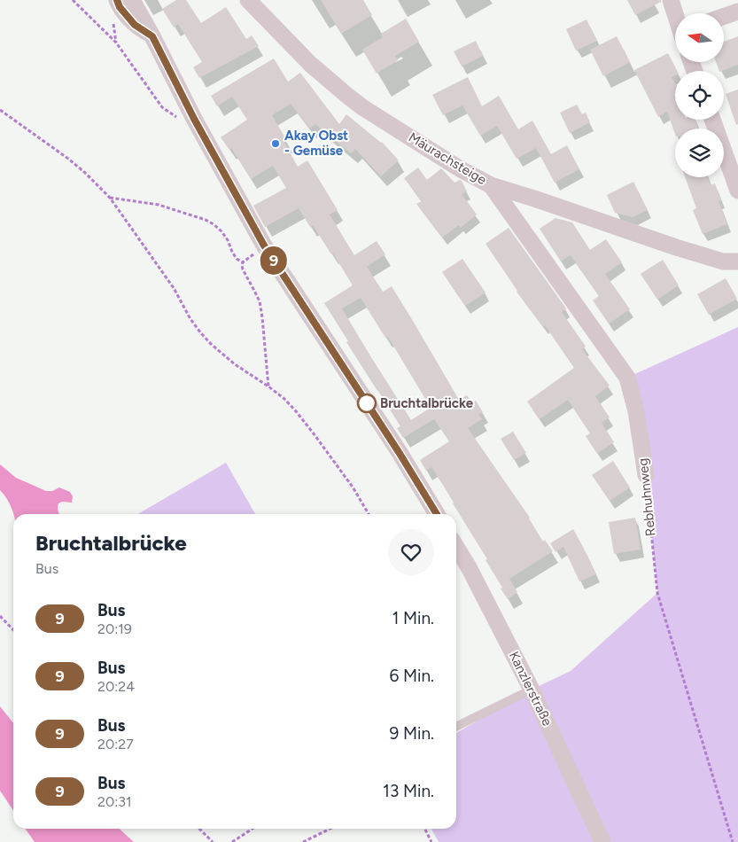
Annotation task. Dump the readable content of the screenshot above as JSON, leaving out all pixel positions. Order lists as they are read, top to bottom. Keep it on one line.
{"streets":{"street":["Mäurachsteige","Rebhuhnweg","Kanzlerstraße"]},"crossings":[["Mäurachsteige","Rebhuhnweg"]],"places":["Akay Obst - Gemüse","Bruchtalbrücke"],"lines":["bus line 9"],"north":"left","page":{"on_map":"9","heading":["Bruchtalbrücke","Bus"],"list":[{"mark":"9","name":"Bus","note":"20:19","value":"1 Min."},{"mark":"9","name":"Bus","note":"20:24","value":"6 Min."},{"mark":"9","name":"Bus","note":"20:27","value":"9 Min."},{"mark":"9","name":"Bus","note":"20:31","value":"13 Min."}]}}
